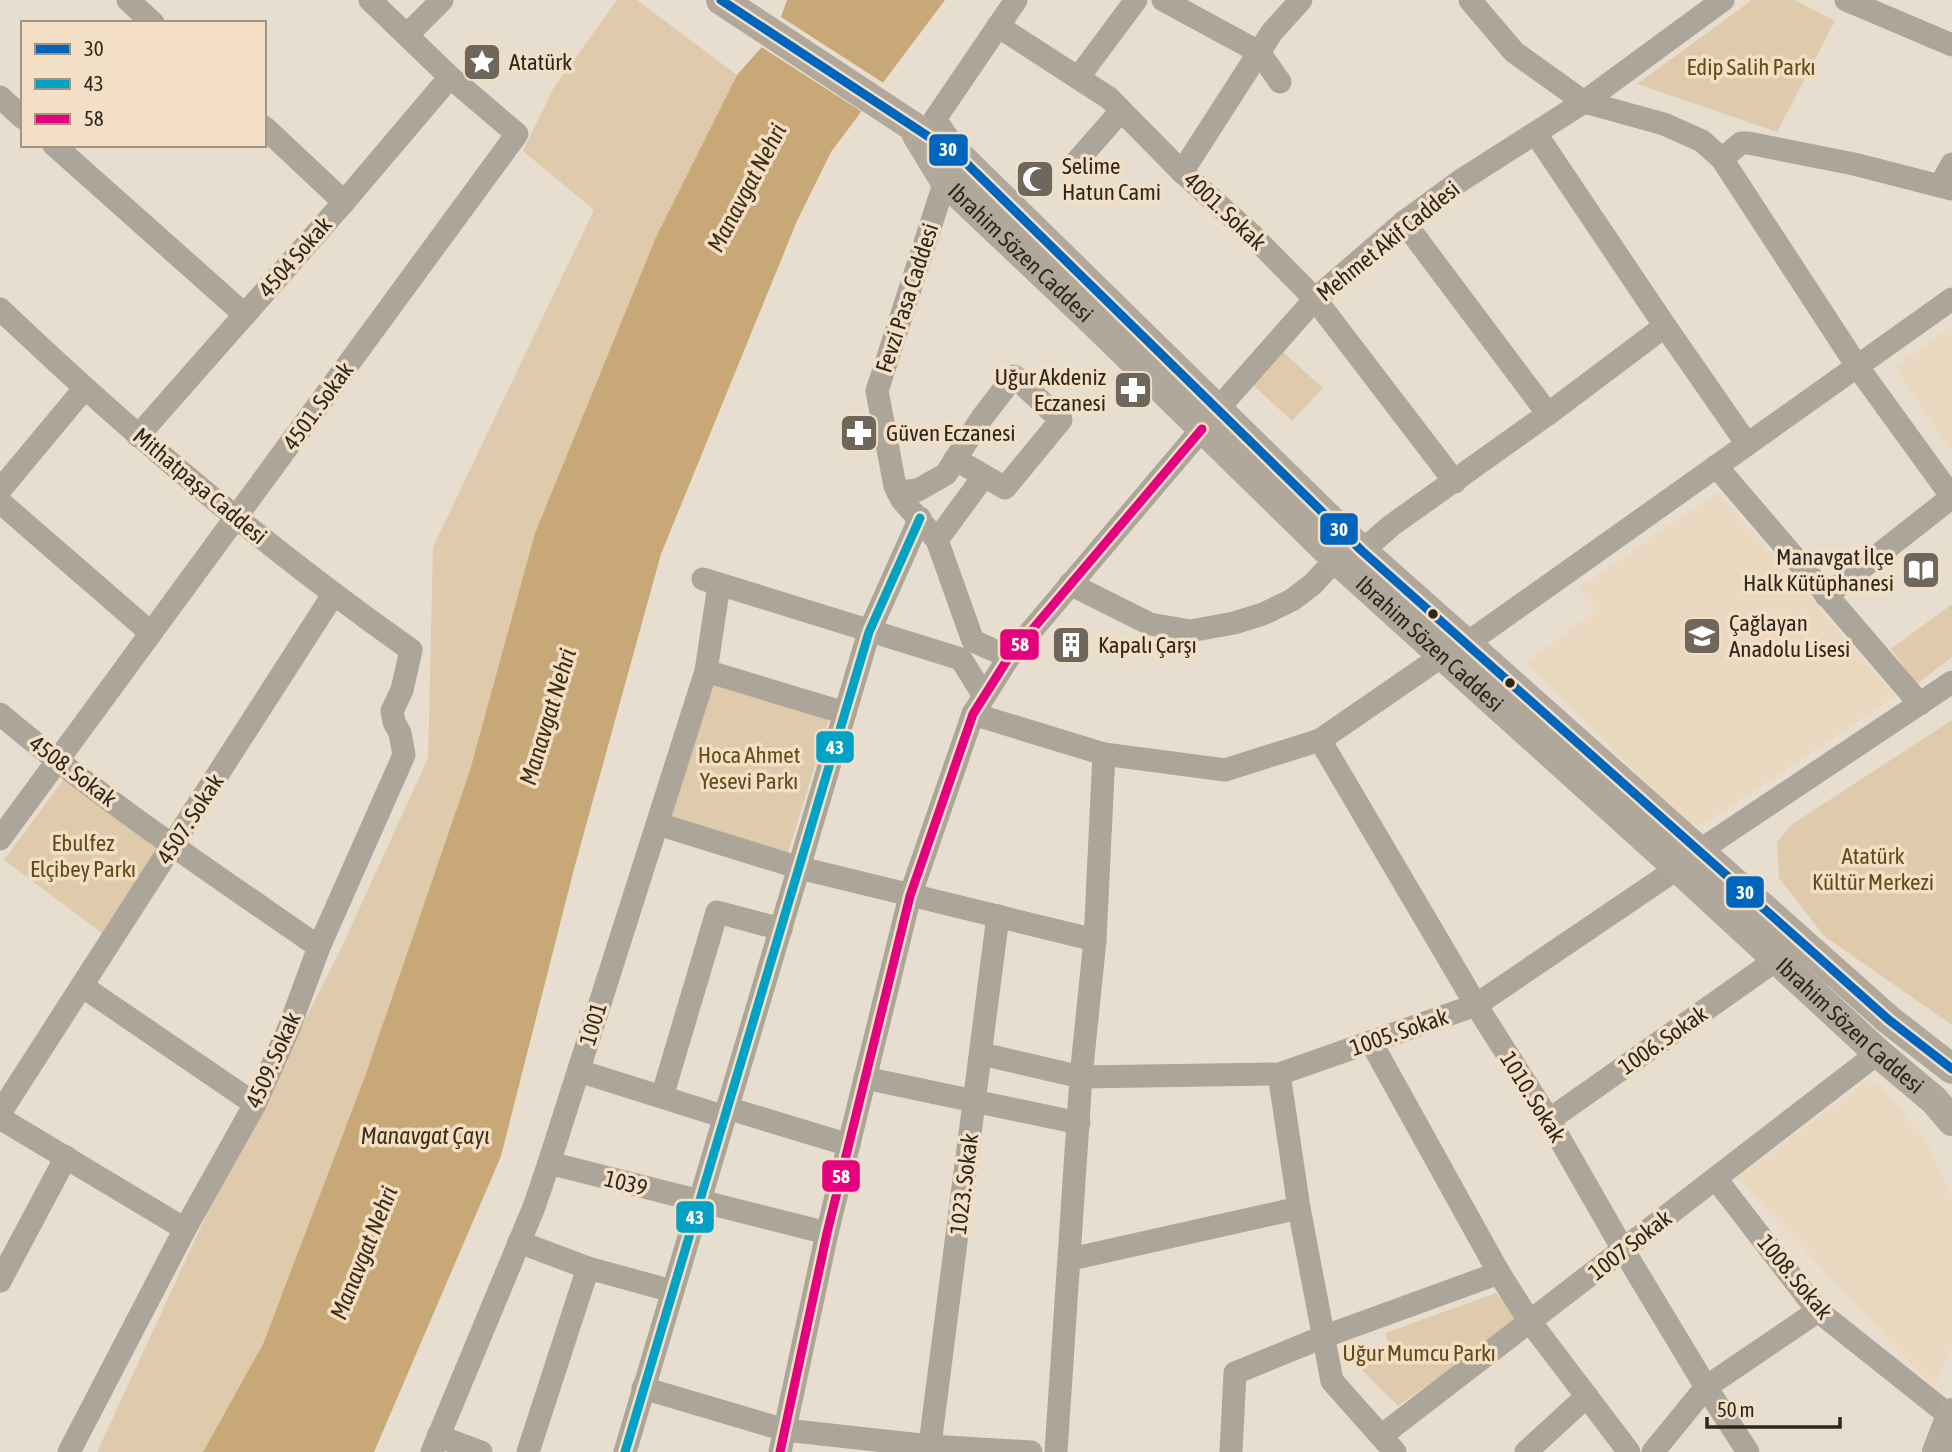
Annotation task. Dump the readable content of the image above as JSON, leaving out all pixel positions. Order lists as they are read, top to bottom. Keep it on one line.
{"streets":{"main road":["Ibrahim Sözen Caddesi"],"street":["4001. Sokak","Mehmet Akif Caddesi","4504 Sokak","Fevzi Pasa Caddesi","4501. Sokak","Mithatpaşa Caddesi","4508. Sokak","4507. Sokak","1001","1005. Sokak","1006. Sokak","4509. Sokak","1010. Sokak","1039","1023. Sokak","1007 Sokak","1008. Sokak"]},"crossings":[["4001. Sokak","Mehmet Akif Caddesi"],["Mehmet Akif Caddesi","Ibrahim Sözen Caddesi"],["Mehmet Akif Caddesi","Fevzi Pasa Caddesi"],["Mehmet Akif Caddesi","1039"],["Ibrahim Sözen Caddesi","Fevzi Pasa Caddesi"],["Ibrahim Sözen Caddesi","1005. Sokak"],["Ibrahim Sözen Caddesi","1006. Sokak"],["Ibrahim Sözen Caddesi","1007 Sokak"],["4504 Sokak","4501. Sokak"],["4504 Sokak","Mithatpaşa Caddesi"],["4501. Sokak","Mithatpaşa Caddesi"],["4501. Sokak","4508. Sokak"],["Mithatpaşa Caddesi","4507. Sokak"],["Mithatpaşa Caddesi","4509. Sokak"],["4508. Sokak","4507. Sokak"],["4508. Sokak","4509. Sokak"],["1001","1039"],["1005. Sokak","1010. Sokak"],["1005. Sokak","1023. Sokak"],["1006. Sokak","1010. Sokak"],["1010. Sokak","1007 Sokak"],["1007 Sokak","1008. Sokak"]],"water":["Manavgat Nehri","Manavgat Çayı"],"parks":["Edip Salih Parkı","Hoca Ahmet Yesevi Parkı","Ebulfez Elçibey Parkı","Atatürk Kültür Merkezi","Uğur Mumcu Parkı"],"places":{"place":["Atatürk"],"mosque":["Selime Hatun Cami"],"pharmacy":["Uğur Akdeniz Eczanesi","Güven Eczanesi"],"library":["Manavgat İlçe Halk Kütüphanesi"],"school or university":["Çağlayan Anadolu Lisesi"],"building":["Kapalı Çarşı"]},"lines":["transit line 30","transit line 58","transit line 43"],"legend":["30","43","58"],"scale_bar":"50 m"}
